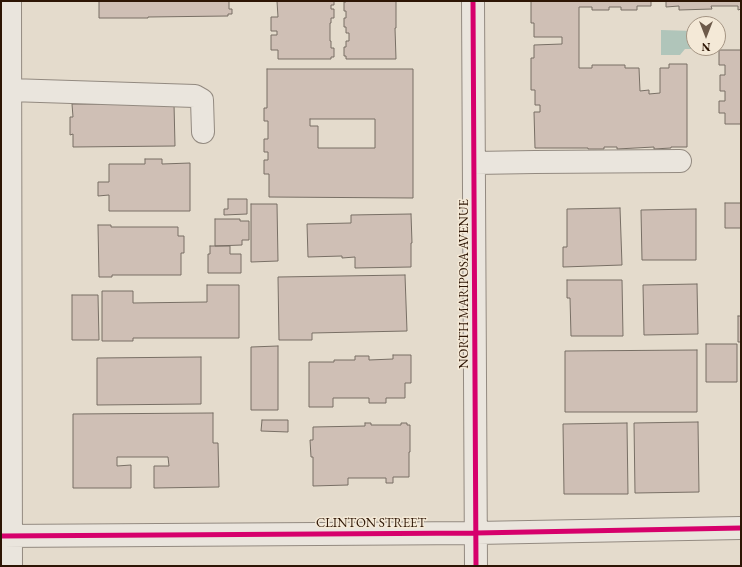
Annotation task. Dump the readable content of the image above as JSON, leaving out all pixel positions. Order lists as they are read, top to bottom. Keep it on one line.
{"streets":{"street":["NORTH MARIPOSA AVENUE","CLINTON STREET"]},"crossings":[["NORTH MARIPOSA AVENUE","CLINTON STREET"]],"north":"bottom"}
